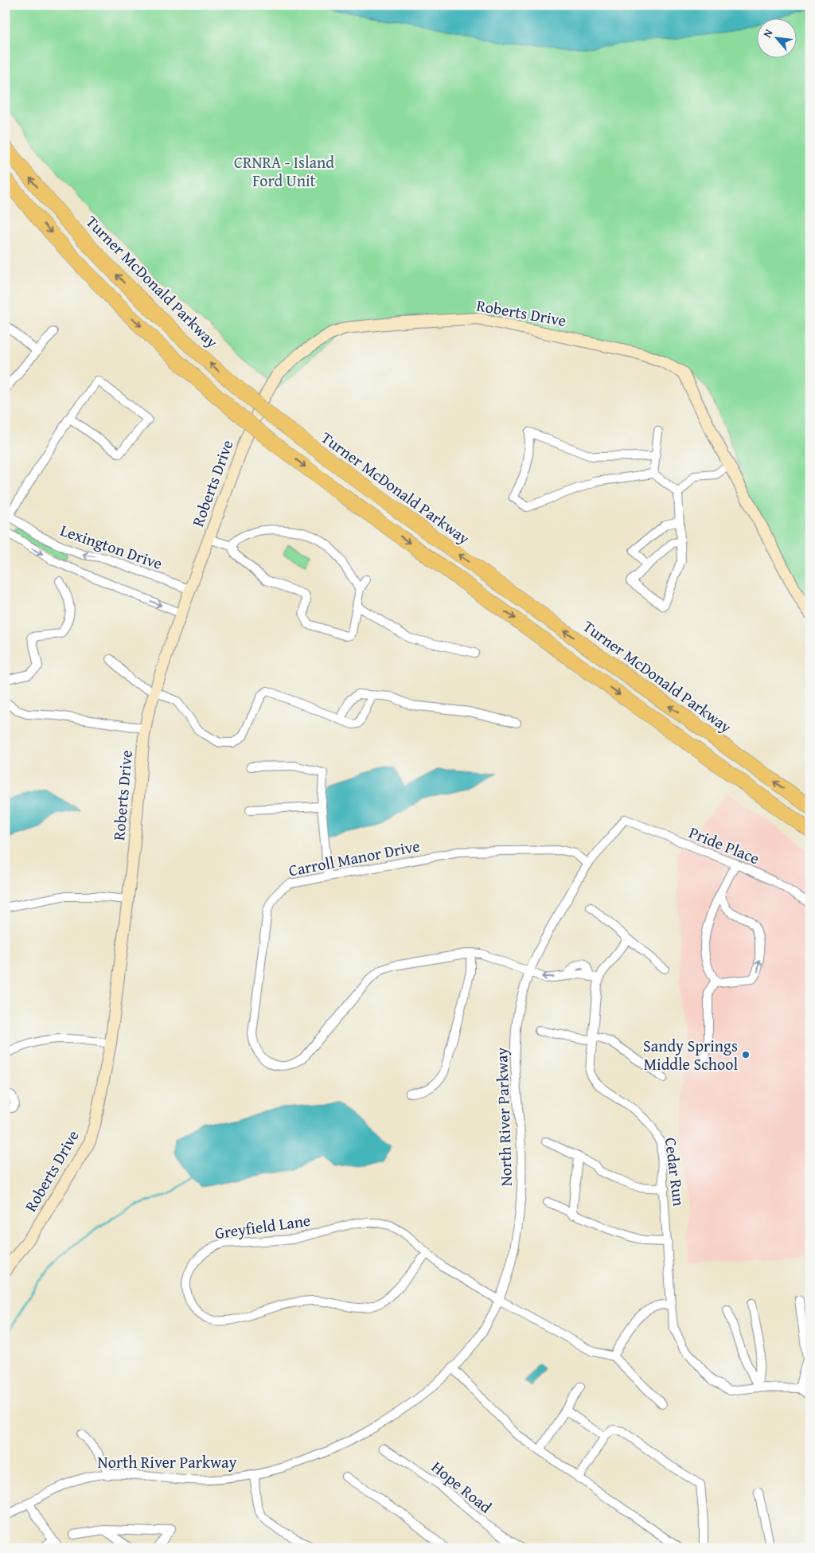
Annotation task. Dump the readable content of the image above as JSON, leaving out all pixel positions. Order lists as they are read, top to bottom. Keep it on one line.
{"streets":{"highway":["Turner McDonald Parkway"],"street":["Roberts Drive","Lexington Drive","Pride Place","Carroll Manor Drive","North River Parkway","Cedar Run","Greyfield Lane","Hope Road"]},"crossings":[["Roberts Drive","Lexington Drive"],["Pride Place","North River Parkway"],["Carroll Manor Drive","North River Parkway"],["North River Parkway","Greyfield Lane"]],"parks":["CRNRA - Island Ford Unit"],"places":["Sandy Springs Middle School"],"north":"top left"}
